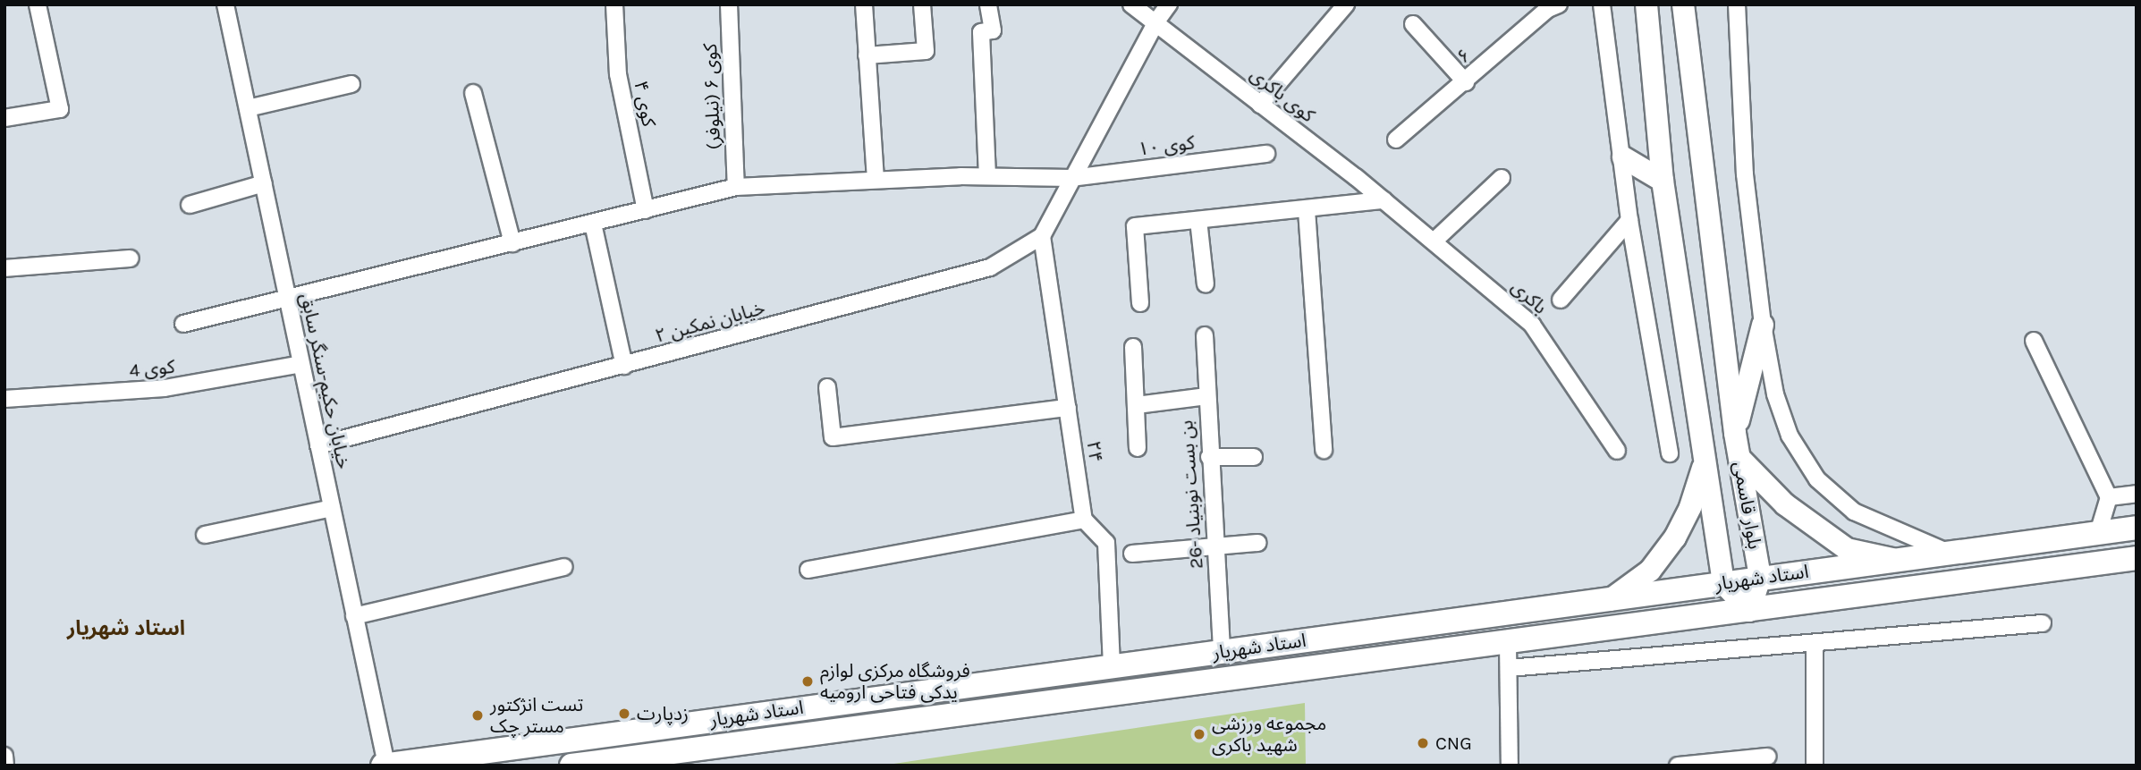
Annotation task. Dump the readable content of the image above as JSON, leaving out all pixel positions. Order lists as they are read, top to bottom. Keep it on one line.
{"streets":{"main road":["بلوار قاسمی","استاد شهریار"],"street":["۶","کوی باکری","کوی ۶ (نیلوفر)","کوی ۴","کوی ۱۰","باکری","خیابان نمکین ۲","کوی 4","خیابان حکیم-سنگر سابق","۲۴","26- بن بست نوبنیاد"]},"crossings":[["کوی باکری","باکری"],["کوی ۶ (نیلوفر)","کوی ۱۰"],["کوی ۴","کوی ۱۰"],["کوی ۱۰","خیابان حکیم-سنگر سابق"],["خیابان نمکین ۲","خیابان حکیم-سنگر سابق"],["خیابان نمکین ۲","۲۴"],["کوی 4","خیابان حکیم-سنگر سابق"],["خیابان حکیم-سنگر سابق","استاد شهریار"],["26- بن بست نوبنیاد","استاد شهریار"],["بلوار قاسمی","استاد شهریار"]],"districts":["استاد شهریار"],"places":["فروشگاه مرکزی لوازم یدکی فتاحی ارومیه","زدپارت","تست انژکتور مستر چک","مجموعه ورزشی شهید باکری","CNG"]}
